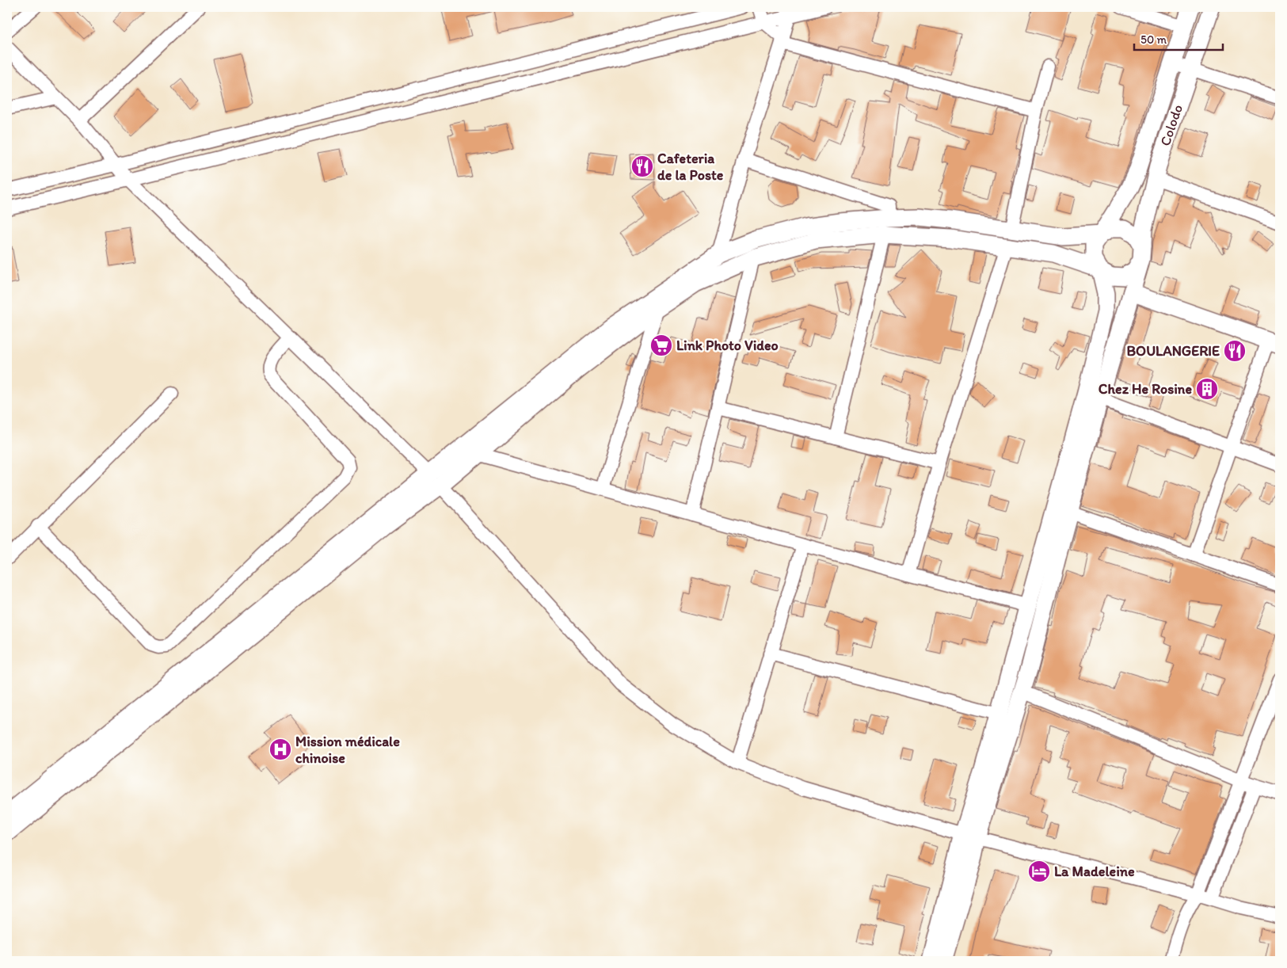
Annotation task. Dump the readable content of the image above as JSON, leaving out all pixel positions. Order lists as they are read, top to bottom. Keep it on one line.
{"streets":{"main road":["Colodo"]},"places":{"restaurant":["Cafeteria de la Poste","BOULANGERIE"],"supermarket":["Link Photo Video"],"building":["Chez He Rosine"],"hospital":["Mission médicale chinoise"],"hotel":["La Madeleine"]},"scale_bar":"50 m"}
